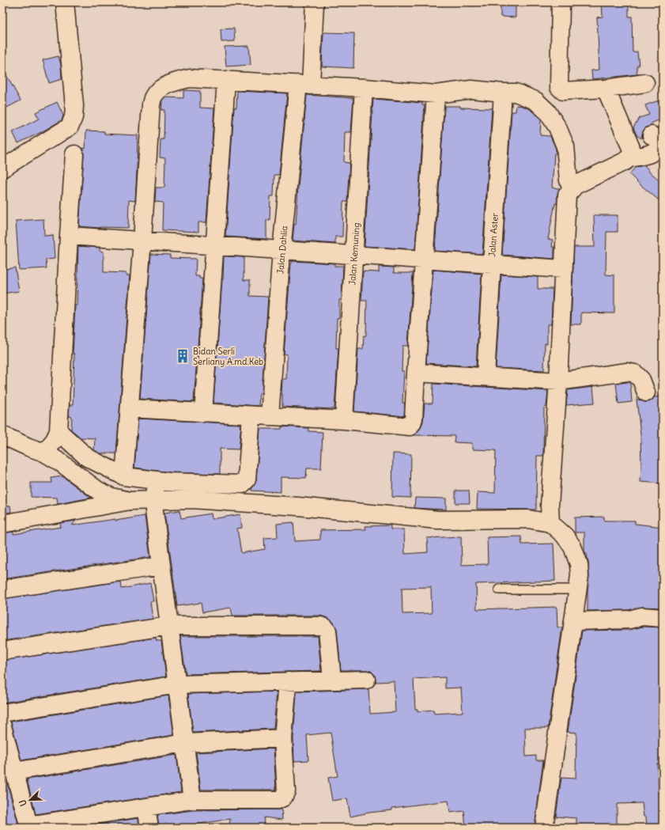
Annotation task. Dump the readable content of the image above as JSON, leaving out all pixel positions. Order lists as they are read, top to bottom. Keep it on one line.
{"streets":{"street":["Jalan Aster","Jalan Dahlia","Jalan Kemuning"]},"places":{"building":["Bidan Serli Serliany A.md.Keb"]},"north":"bottom left"}
